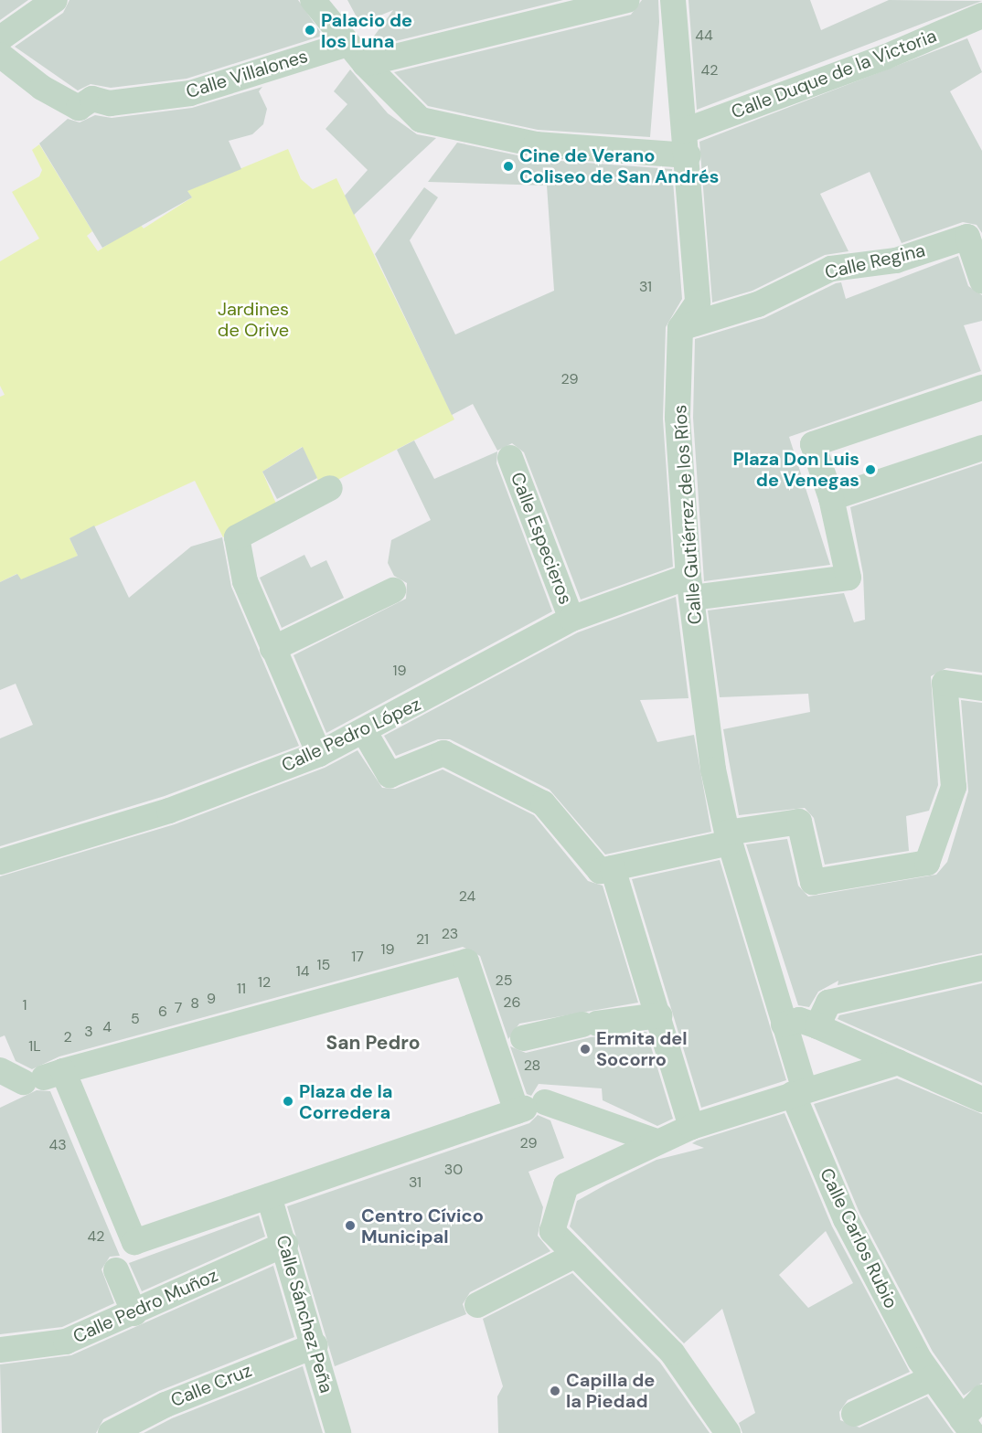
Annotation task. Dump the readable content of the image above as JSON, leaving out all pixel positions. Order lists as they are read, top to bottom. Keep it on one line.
{"streets":{"street":["Calle Villalones","Calle Duque de la Victoria","Calle Regina","Calle Gutiérrez de los Ríos","Calle Especieros","Calle Pedro López","Calle Carlos Rubio","Calle Pedro Muñoz","Calle Sánchez Peña","Calle Cruz"]},"crossings":[["Calle Regina","Calle Gutiérrez de los Ríos"],["Calle Gutiérrez de los Ríos","Calle Pedro López"],["Calle Gutiérrez de los Ríos","Calle Carlos Rubio"],["Calle Especieros","Calle Pedro López"],["Calle Pedro Muñoz","Calle Sánchez Peña"],["Calle Sánchez Peña","Calle Cruz"]],"districts":["San Pedro"],"parks":["Jardines de Orive"],"places":["Palacio de los Luna","Cine de Verano Coliseo de San Andrés","Plaza Don Luis de Venegas","Ermita del Socorro","Plaza de la Corredera","Centro Cívico Municipal","Capilla de la Piedad"],"house_numbers":["44","42","31","29","19","24","23","21","19","17","15","14","25","12","11","9","26","8","1","7","6","5","4","3","2","1L","28","29","43","30","31","42"]}
